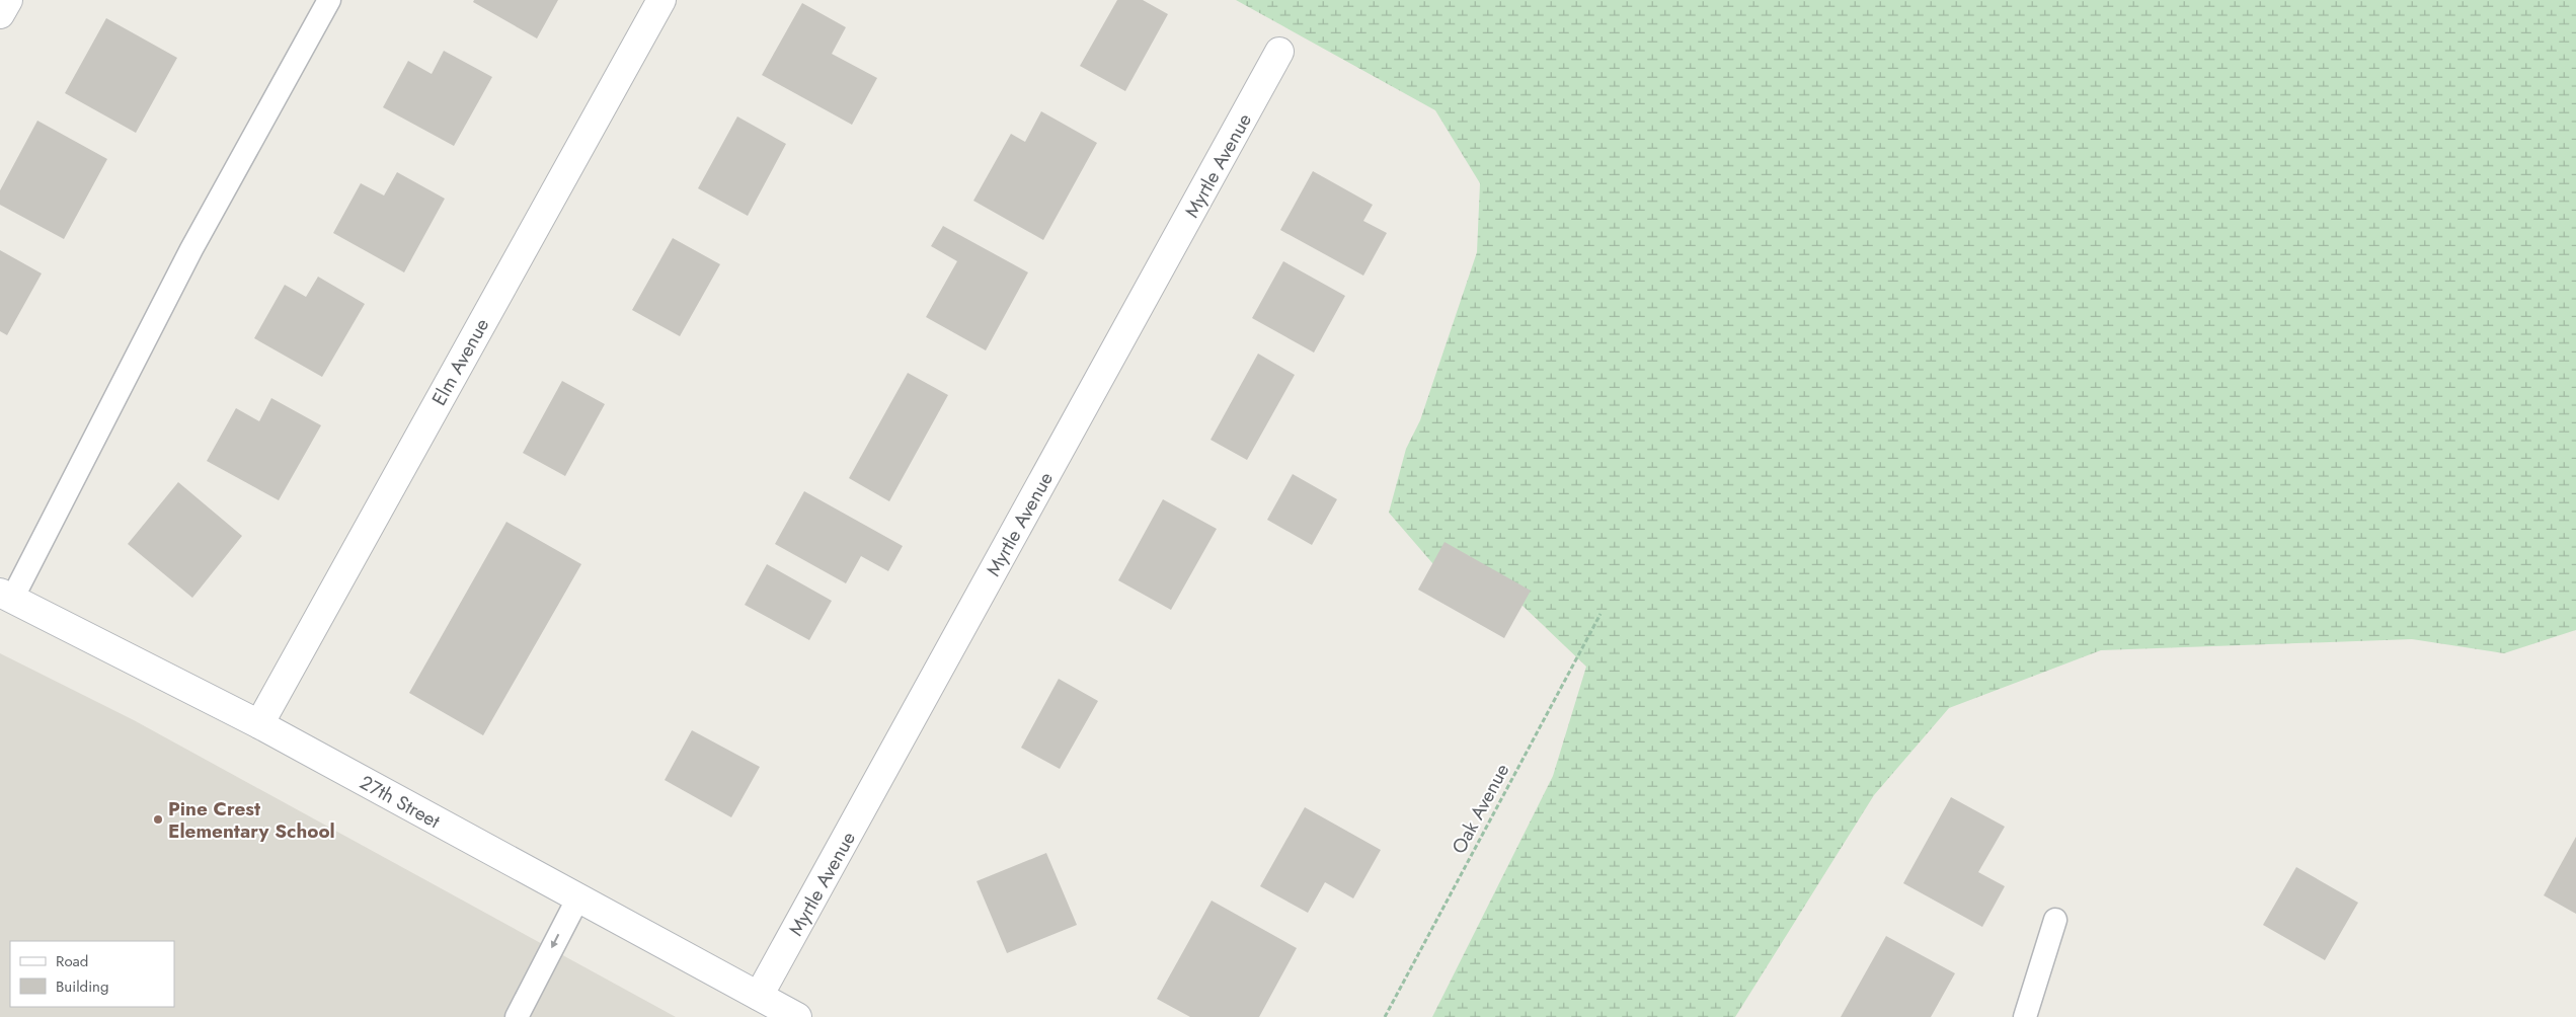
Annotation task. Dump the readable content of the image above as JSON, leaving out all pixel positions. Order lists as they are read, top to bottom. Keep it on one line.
{"streets":{"street":["Myrtle Avenue","Elm Avenue","27th Street"],"path":["Oak Avenue"]},"crossings":[["Myrtle Avenue","27th Street"],["Elm Avenue","27th Street"]],"places":["Pine Crest Elementary School"],"legend":["Road","Building"]}
